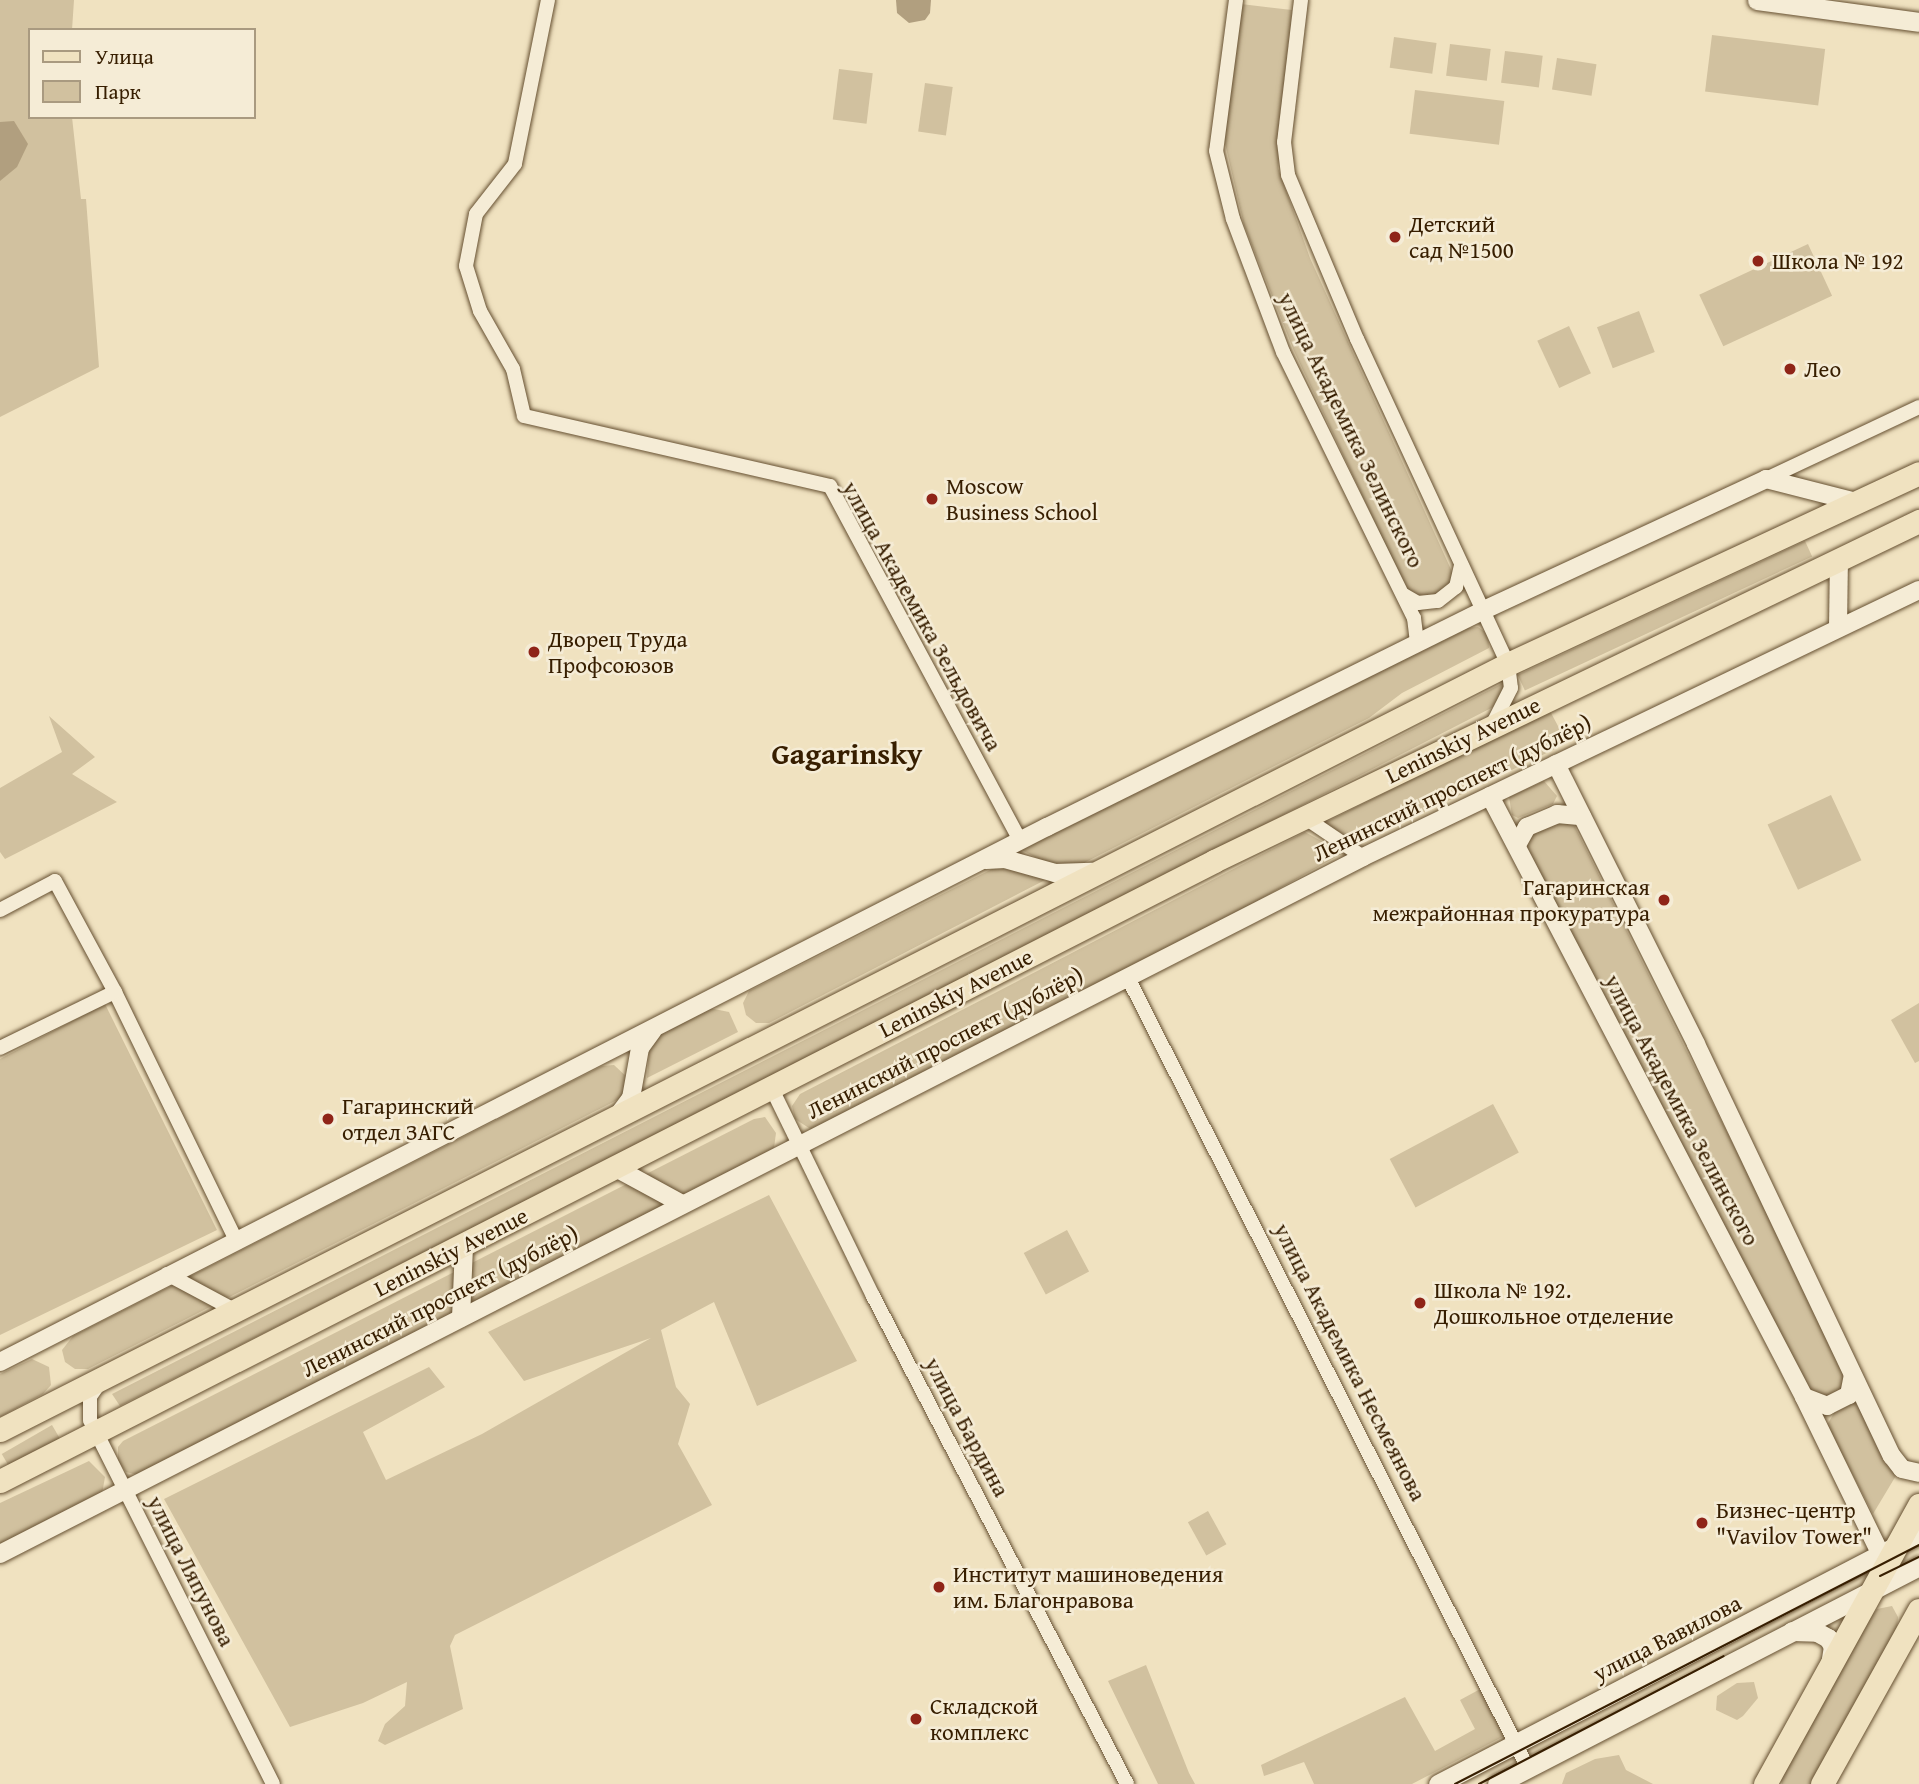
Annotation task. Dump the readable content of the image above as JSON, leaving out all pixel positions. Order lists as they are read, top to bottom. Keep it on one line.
{"streets":{"main road":["Leninskiy Avenue","улица Вавилова"],"street":["улица Академика Зелинского","улица Академика Зельдовича","Ленинский проспект (дублёр)","улица Академика Несмеянова","улица Бардина","улица Ляпунова"]},"crossings":[["улица Академика Зелинского","Leninskiy Avenue"],["улица Академика Зелинского","Ленинский проспект (дублёр)"],["улица Академика Зелинского","улица Вавилова"],["Leninskiy Avenue","улица Бардина"],["Leninskiy Avenue","улица Ляпунова"],["Ленинский проспект (дублёр)","улица Академика Несмеянова"],["Ленинский проспект (дублёр)","улица Бардина"],["Ленинский проспект (дублёр)","улица Ляпунова"],["улица Академика Несмеянова","улица Вавилова"]],"districts":["Gagarinsky"],"places":["Детский сад №1500","Школа № 192","Лео","Moscow Business School","Дворец Труда Профсоюзов","Гагаринская межрайонная прокуратура","Гагаринский отдел ЗАГС","Школа № 192. Дошкольное отделение","Бизнес-центр \"Vavilov Tower\"","Институт машиноведения им. Благонравова","Складской комплекс"],"legend":["Улица","Парк"]}
